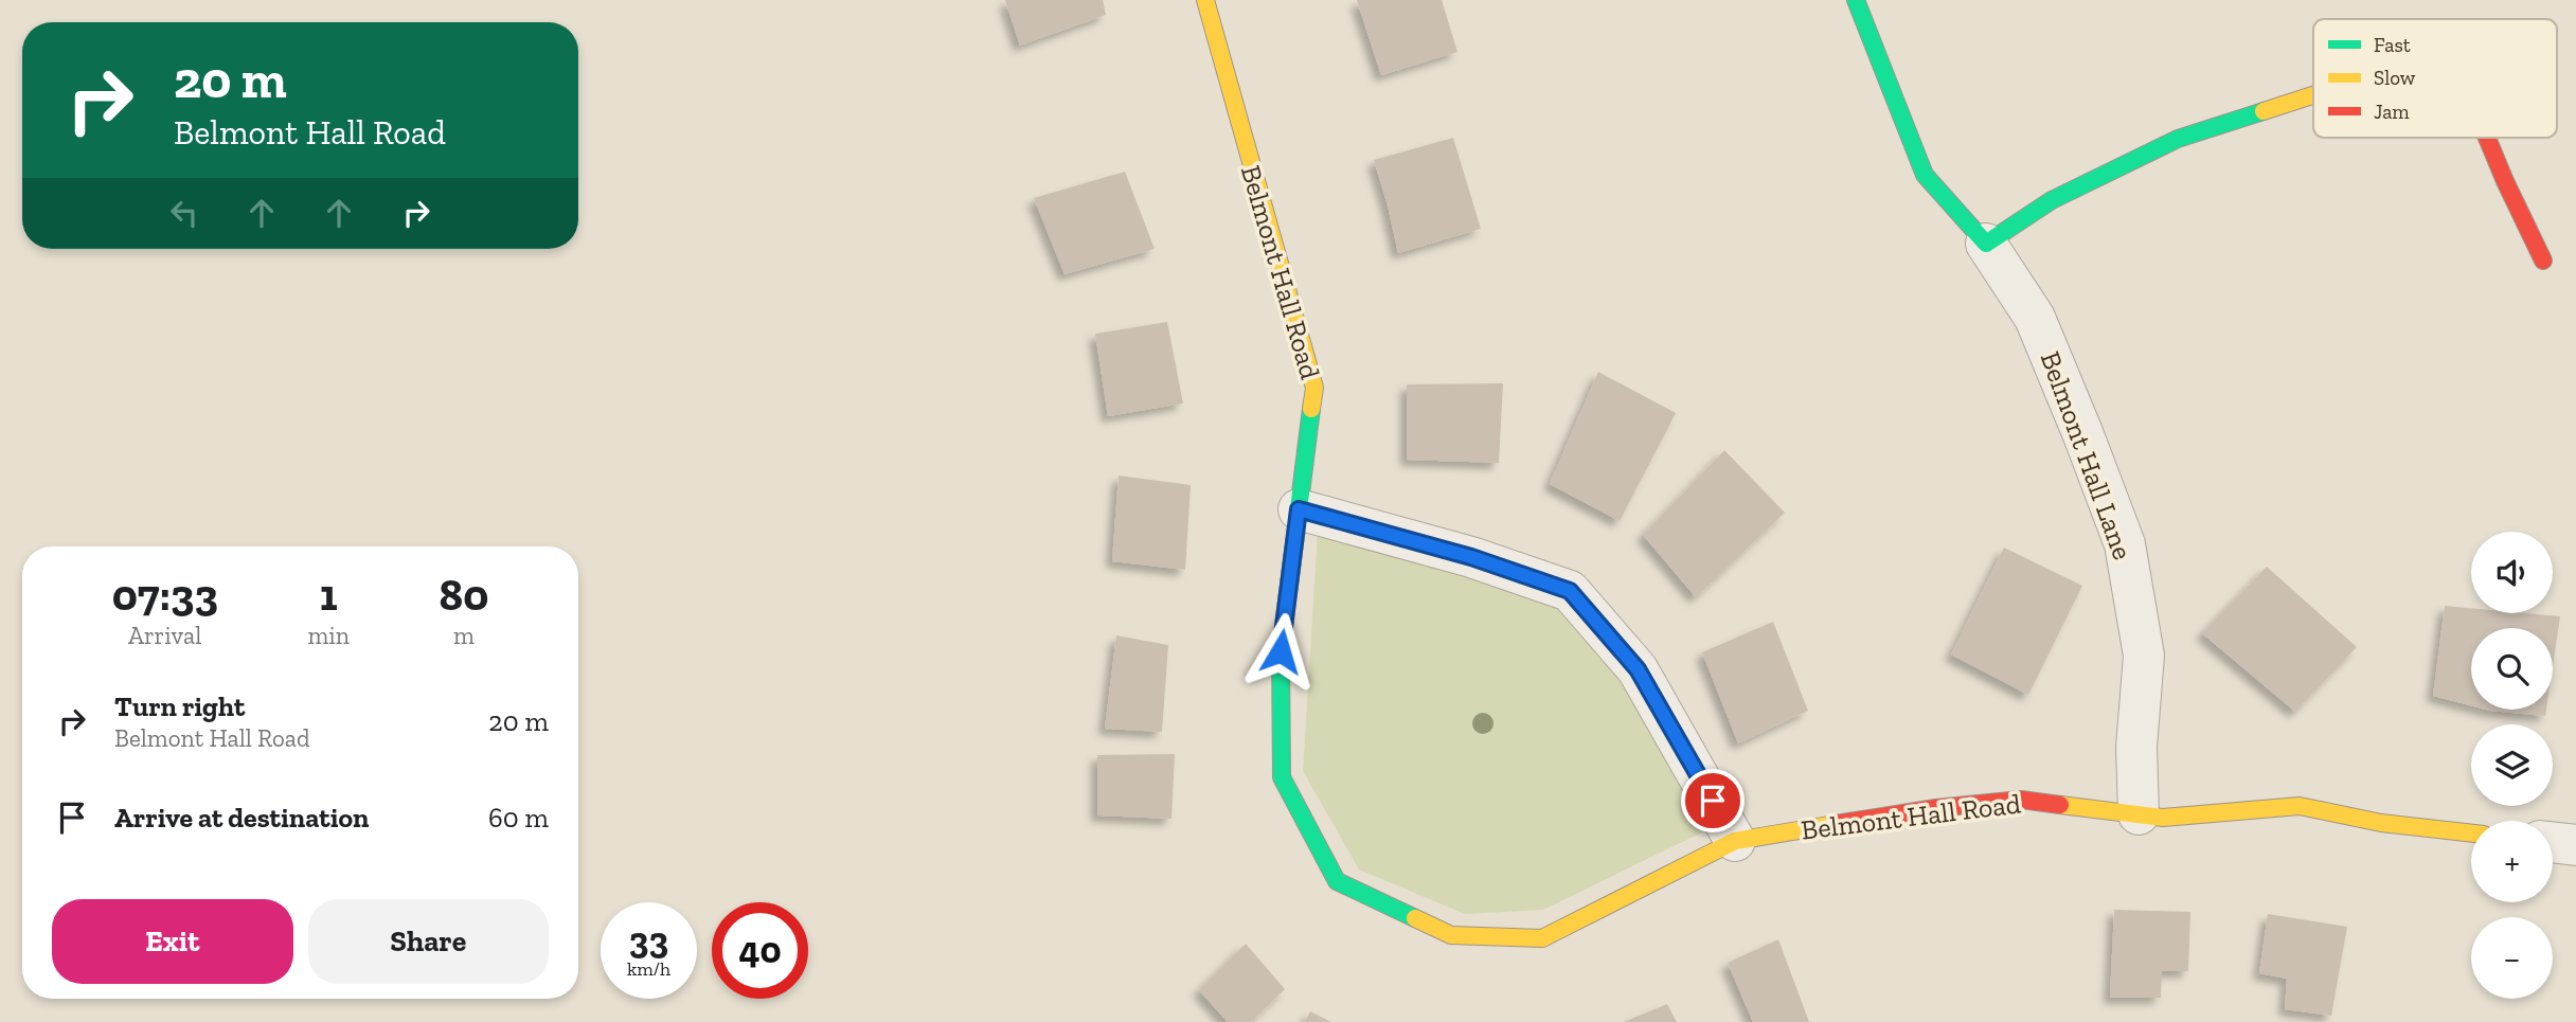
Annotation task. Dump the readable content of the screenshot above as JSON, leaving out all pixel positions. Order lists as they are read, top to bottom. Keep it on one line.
{"streets":{"street":["Belmont Hall Road","Belmont Hall Lane"]},"crossings":[["Belmont Hall Road","Belmont Hall Lane"]],"legend":["Fast","Slow","Jam"],"page":{"turn":["20 m","Belmont Hall Road"],"map_buttons":["+","−"],"eta":["07:33","Arrival","1","min","80","m"],"list":[{"name":"Turn right","note":"Belmont Hall Road","value":"20 m"},{"name":"Arrive at destination","value":"60 m"}],"buttons":["Exit","Share"],"speed":"33 km/h","limit":"40"}}
